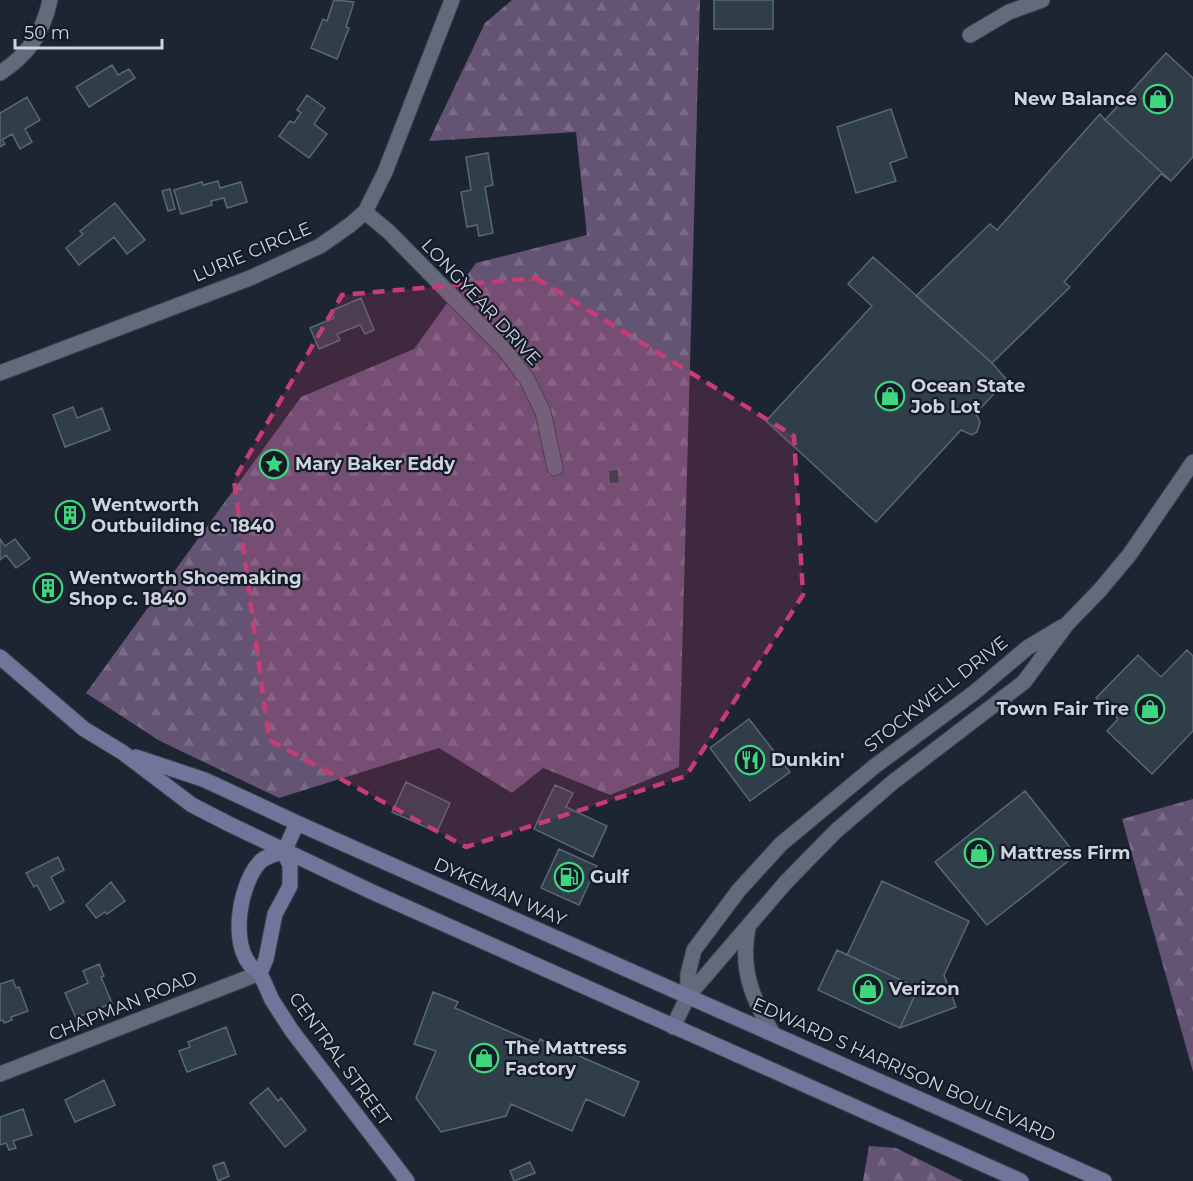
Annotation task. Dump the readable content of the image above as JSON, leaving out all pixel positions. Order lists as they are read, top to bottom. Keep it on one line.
{"streets":{"main road":["DYKEMAN WAY","CENTRAL STREET","EDWARD S HARRISON BOULEVARD"],"street":["LURIE CIRCLE","LONGYEAR DRIVE","STOCKWELL DRIVE","CHAPMAN ROAD"]},"crossings":[["LURIE CIRCLE","LONGYEAR DRIVE"],["STOCKWELL DRIVE","DYKEMAN WAY"],["STOCKWELL DRIVE","EDWARD S HARRISON BOULEVARD"],["DYKEMAN WAY","EDWARD S HARRISON BOULEVARD"],["CHAPMAN ROAD","CENTRAL STREET"]],"places":{"shop":["New Balance","Ocean State Job Lot","Town Fair Tire","Mattress Firm","Verizon","The Mattress Factory"],"place":["Mary Baker Eddy"],"building":["Wentworth Outbuilding c. 1840","Wentworth Shoemaking Shop c. 1840"],"restaurant":["Dunkin'"],"fuel station":["Gulf"]},"scale_bar":"50 m"}
